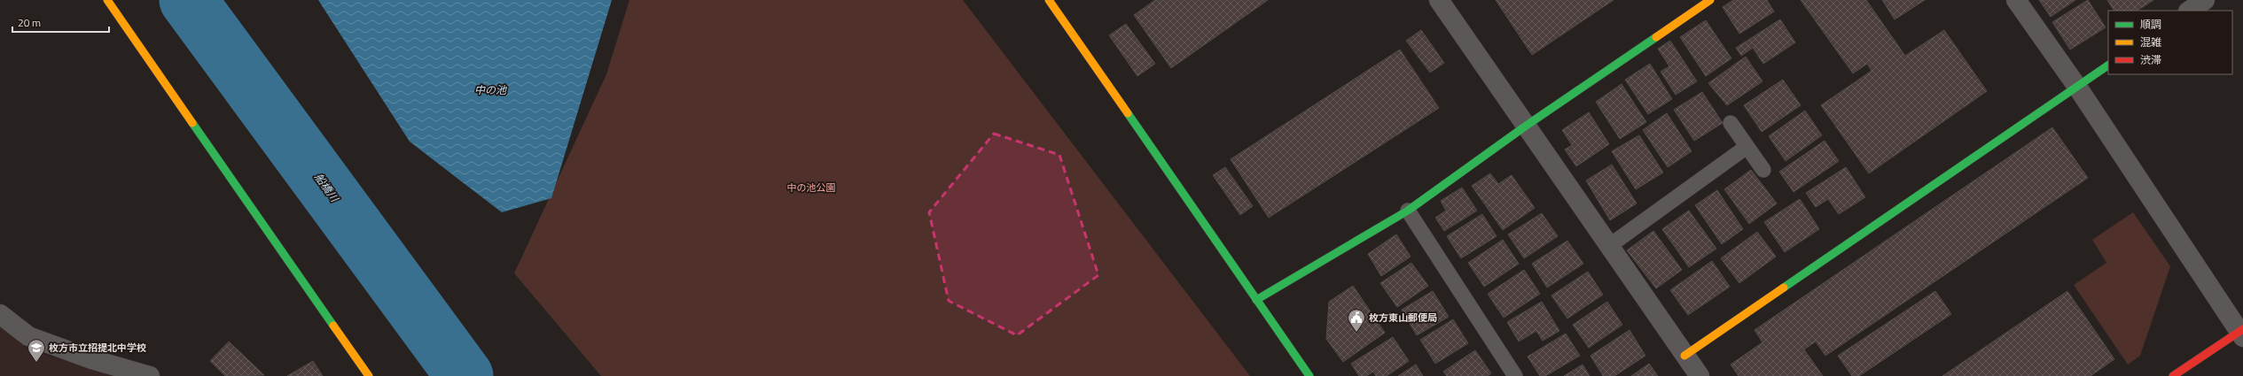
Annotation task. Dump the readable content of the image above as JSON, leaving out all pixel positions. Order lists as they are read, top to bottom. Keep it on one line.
{"water":["中の池","船橋川"],"parks":["中の池公園"],"places":{"public building":["枚方東山郵便局"],"school or university":["枚方市立招提北中学校"]},"legend":["順調","混雑","渋滞"],"scale_bar":"20 m"}
